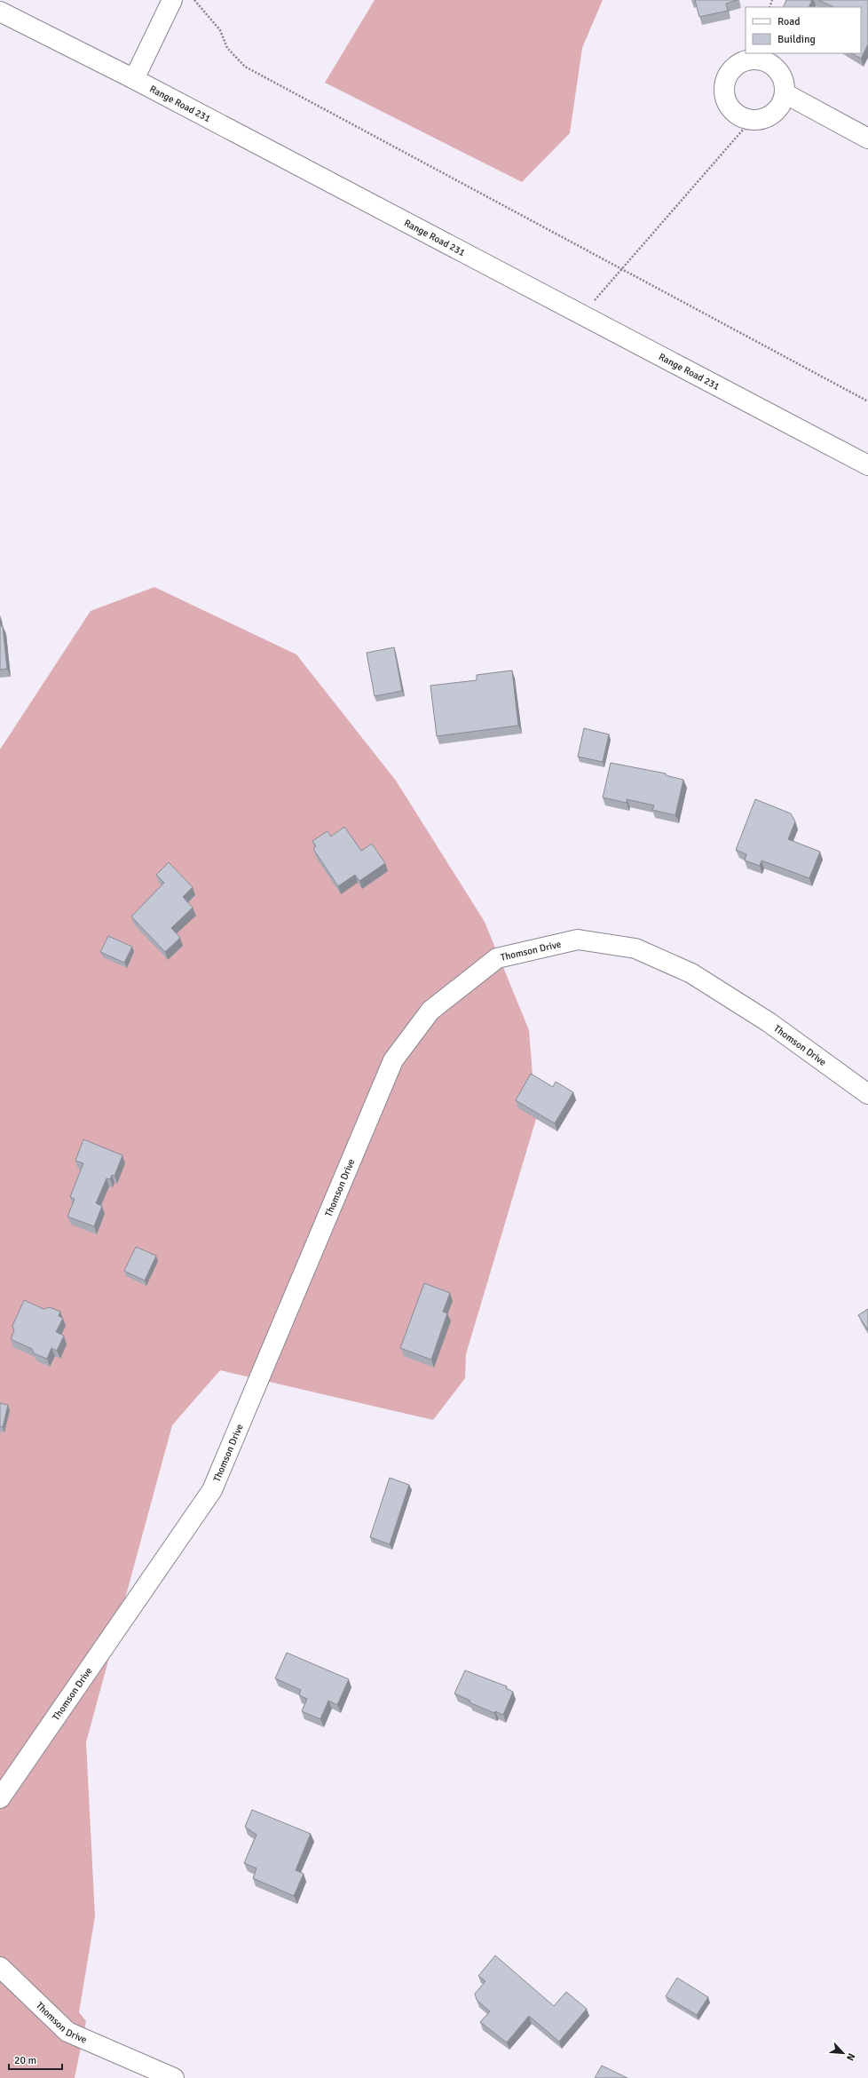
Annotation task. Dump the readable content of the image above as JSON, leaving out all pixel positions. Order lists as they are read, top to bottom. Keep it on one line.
{"streets":{"street":["Range Road 231","Thomson Drive"]},"legend":["Road","Building"],"scale_bar":"20 m","north":"bottom right"}
